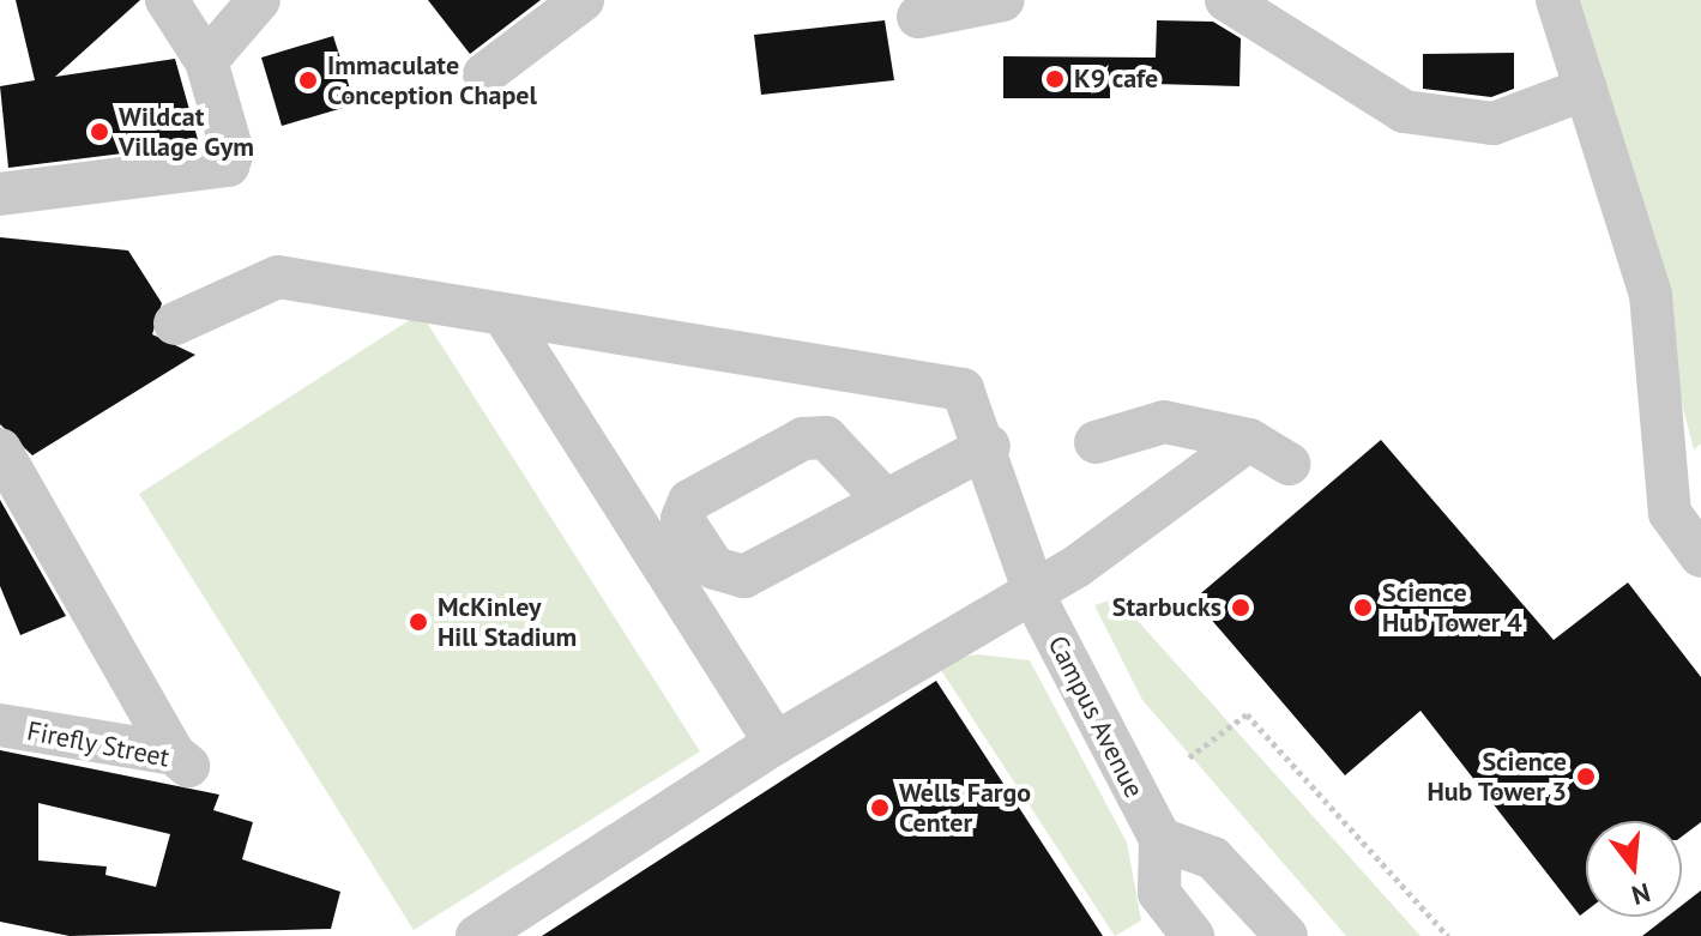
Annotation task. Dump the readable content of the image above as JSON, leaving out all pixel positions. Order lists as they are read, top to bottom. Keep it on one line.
{"streets":{"street":["Campus Avenue","Firefly Street"]},"places":["K9 cafe","Immaculate Conception Chapel","Wildcat Village Gym","Starbucks","Science Hub Tower 4","McKinley Hill Stadium","Science Hub Tower 3","Wells Fargo Center"],"north":"bottom"}
